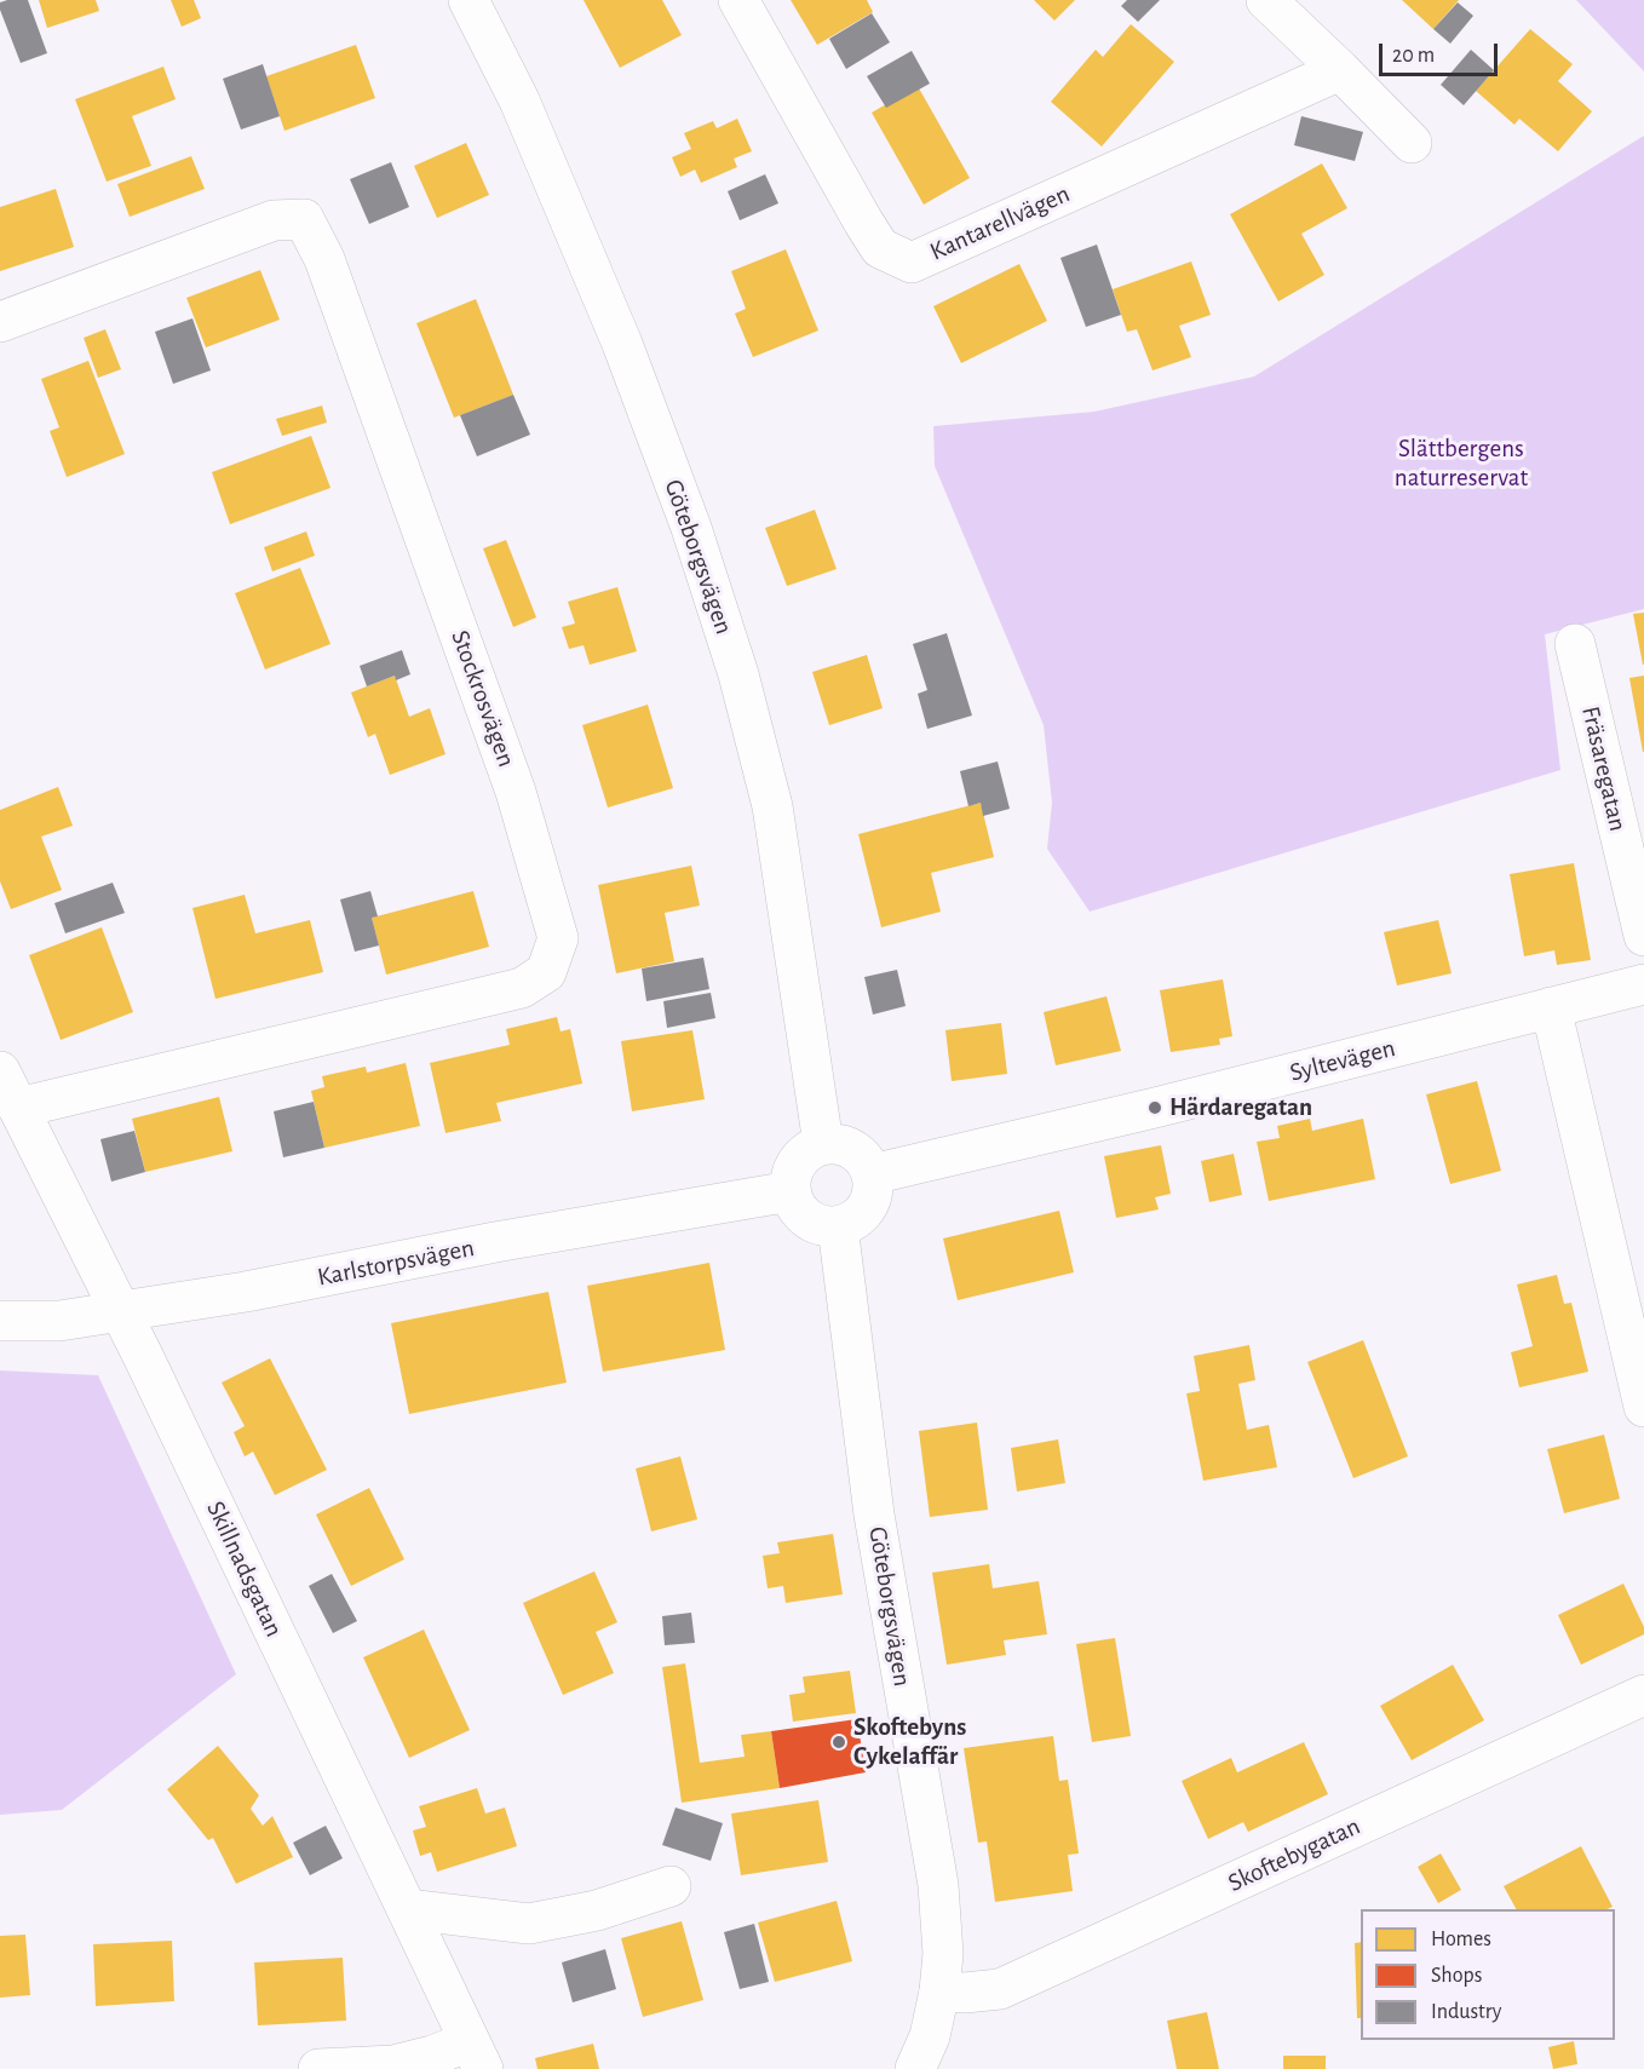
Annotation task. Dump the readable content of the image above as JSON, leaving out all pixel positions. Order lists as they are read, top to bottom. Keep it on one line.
{"streets":{"street":["Kantarellvägen","Göteborgsvägen","Stockrosvägen","Fräsaregatan","Syltevägen","Karlstorpsvägen","Skillnadsgatan","Skoftebygatan"]},"crossings":[["Göteborgsvägen","Syltevägen"],["Göteborgsvägen","Karlstorpsvägen"],["Göteborgsvägen","Skoftebygatan"],["Stockrosvägen","Skillnadsgatan"],["Syltevägen","Karlstorpsvägen"],["Karlstorpsvägen","Skillnadsgatan"]],"parks":["Slättbergens naturreservat"],"places":["Härdaregatan","Skoftebyns Cykelaffär"],"legend":["Homes","Shops","Industry"],"scale_bar":"20 m"}
